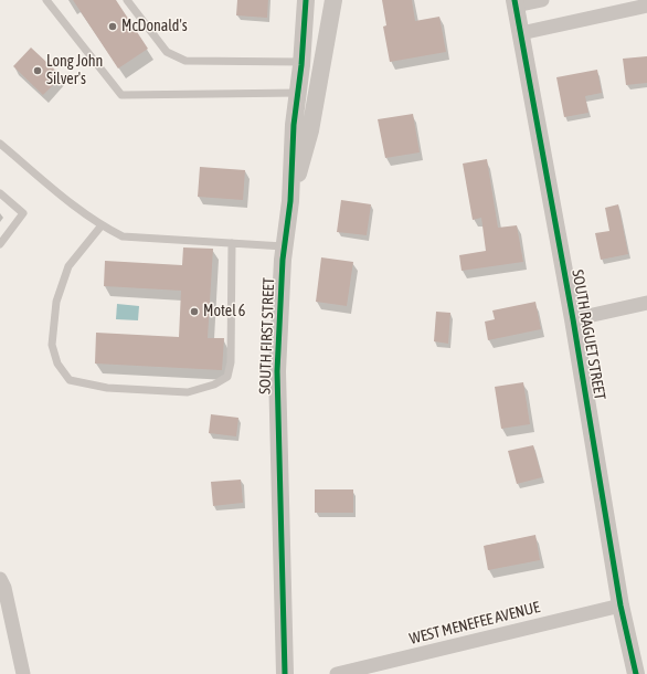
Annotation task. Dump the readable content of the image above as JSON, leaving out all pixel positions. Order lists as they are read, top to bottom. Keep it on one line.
{"streets":{"street":["SOUTH RAGUET STREET","SOUTH FIRST STREET","WEST MENEFEE AVENUE"]},"crossings":[["SOUTH RAGUET STREET","WEST MENEFEE AVENUE"]],"places":["McDonald's","Long John Silver's","Motel 6"]}
